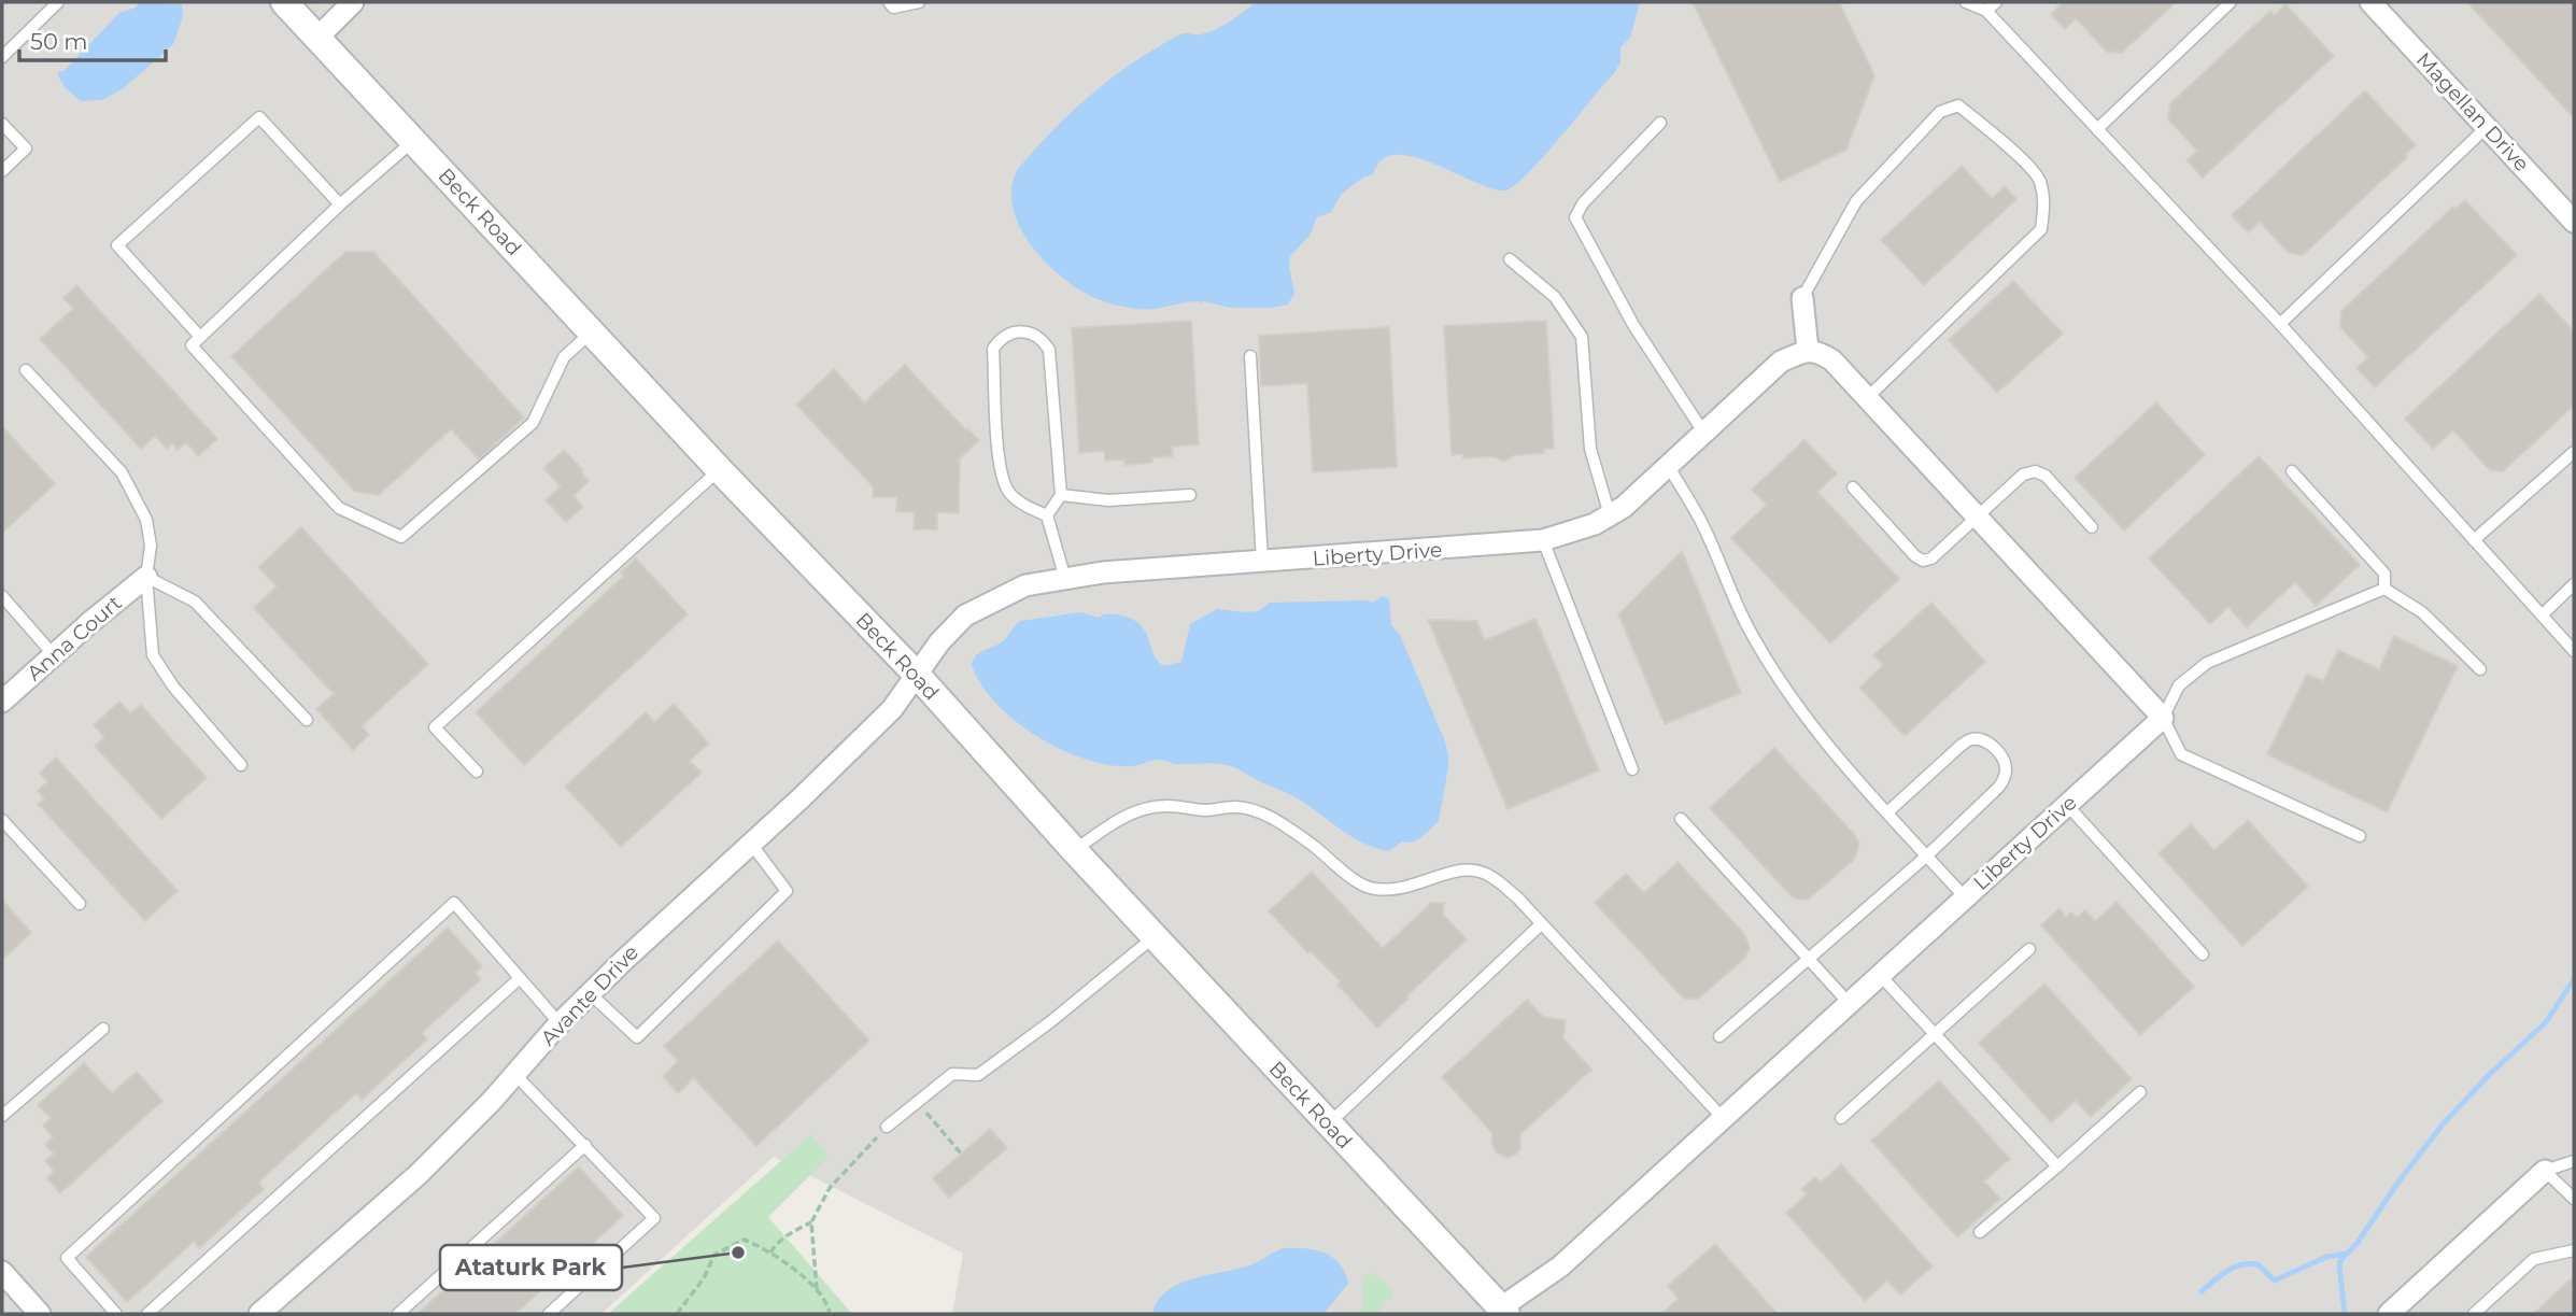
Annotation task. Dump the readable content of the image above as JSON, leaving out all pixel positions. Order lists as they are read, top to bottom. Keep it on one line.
{"streets":{"street":["Magellan Drive","Beck Road","Liberty Drive","Anna Court","Avante Drive"]},"crossings":[["Beck Road","Liberty Drive"],["Beck Road","Avante Drive"],["Liberty Drive","Avante Drive"]],"places":["Ataturk Park"],"scale_bar":"50 m"}
